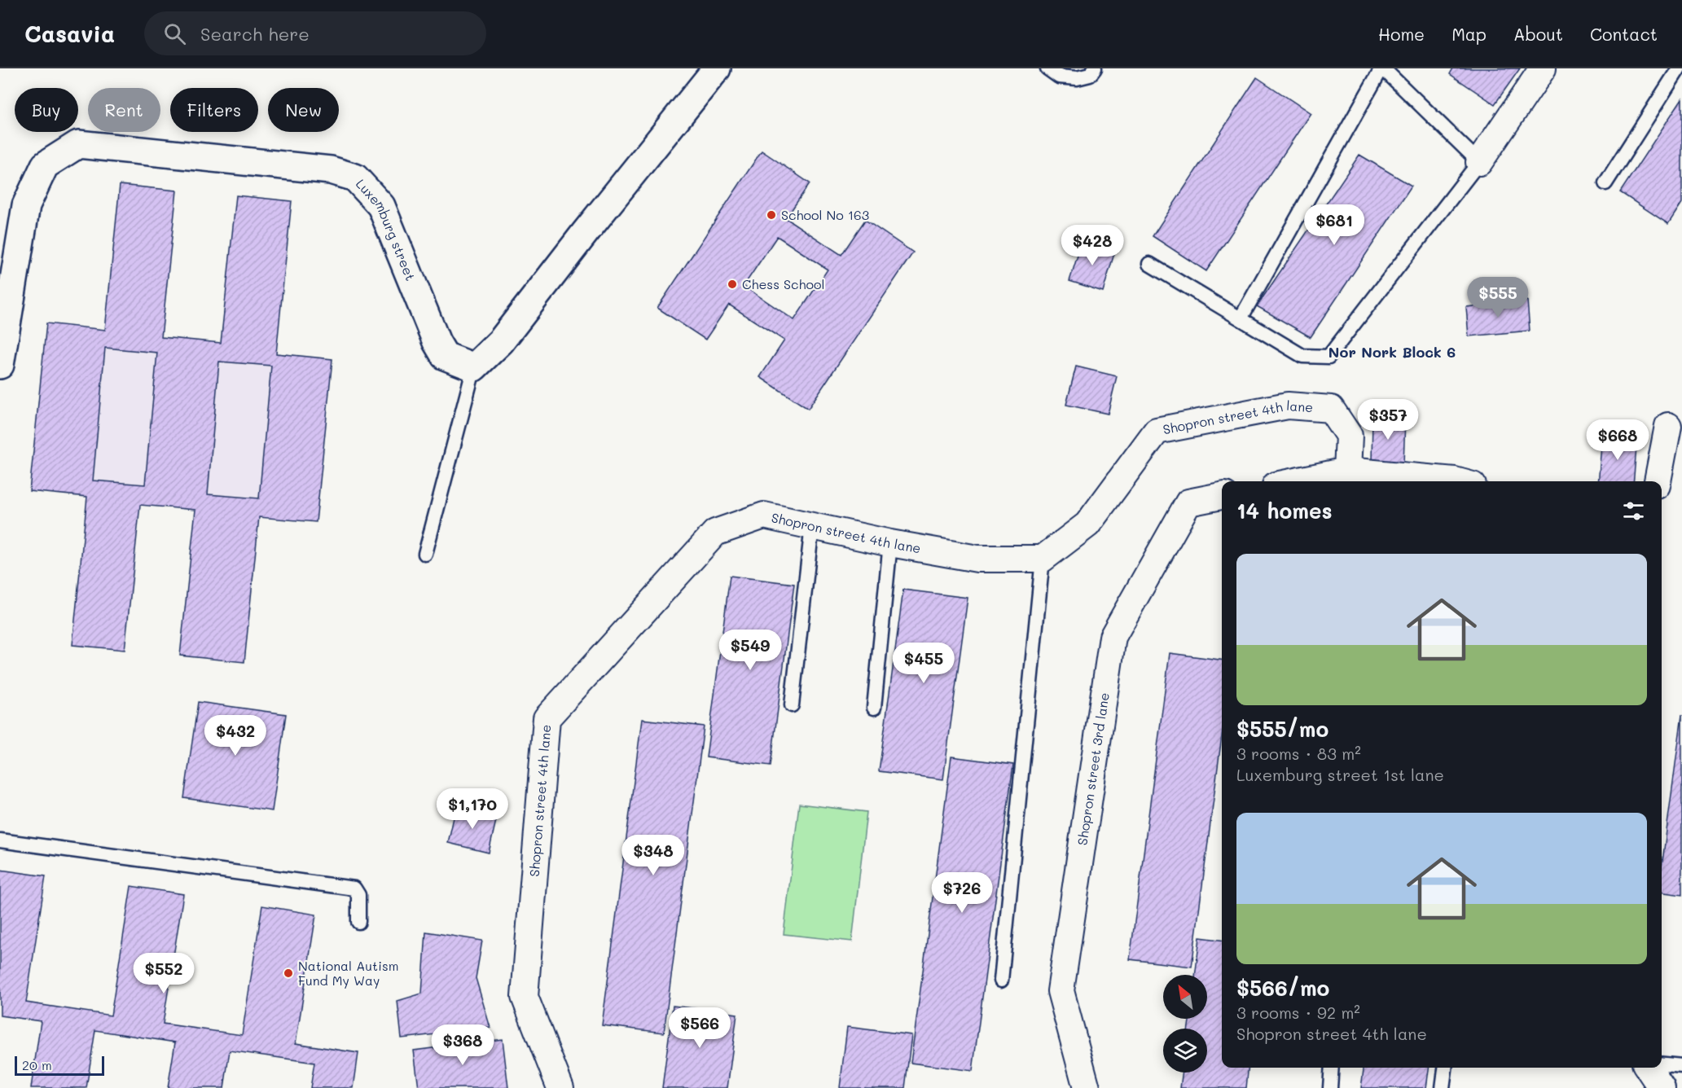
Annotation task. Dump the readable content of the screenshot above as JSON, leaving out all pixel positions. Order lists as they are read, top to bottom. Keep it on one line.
{"streets":{"street":["Luxemburg street","Shopron street 4th lane","Shopron street 3rd lane"]},"districts":["Nor Nork Block 6"],"places":["School No 163","Chess School","National Autism Fund My Way"],"scale_bar":"20 m","north":"top left","page":{"header":"Casavia","search":"Search here","nav":["Home","Map","About","Contact"],"chip":["Buy","Rent","Filters","New"],"price":["$681","$428","$555","$357","$668","$549","$455","$432","$1,170","$348","$726","$552","$566","$368"],"heading":"14 homes","list":[{"name":"$555/mo","note":"3 rooms · 83 m² · Luxemburg street 1st lane"},{"name":"$566/mo","note":"3 rooms · 92 m² · Shopron street 4th lane"}],"scale":"20 m"}}
